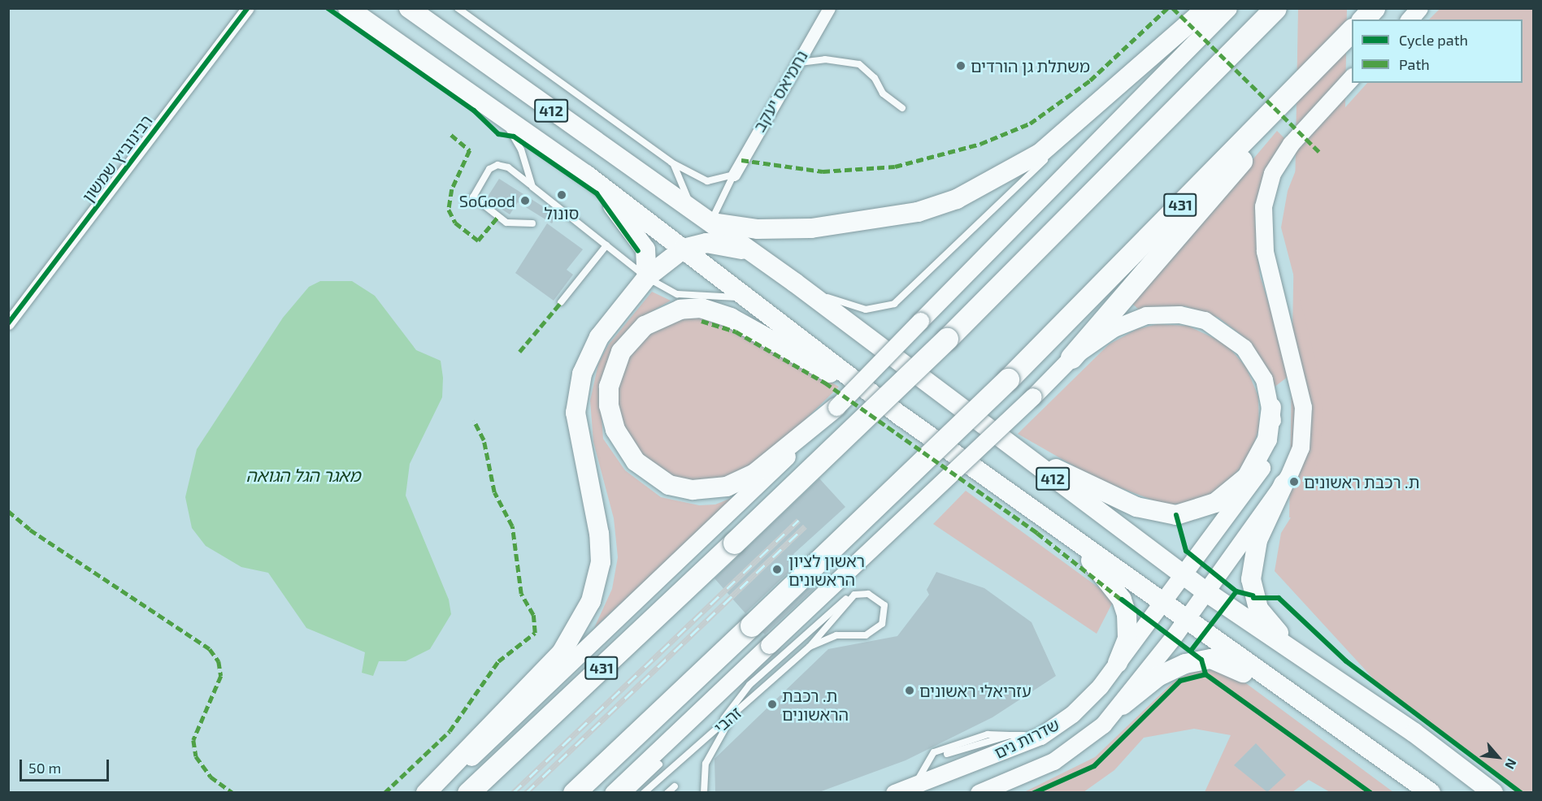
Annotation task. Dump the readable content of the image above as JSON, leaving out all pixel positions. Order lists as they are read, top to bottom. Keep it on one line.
{"streets":{"highway":["431"],"main road":["412","שדרות נים"],"street":["נחמיאס יעקב","רבינוביץ שמשון"],"lane":["זהבי"]},"crossings":[["412","שדרות נים"]],"water":["מאגר הגל הגואה"],"places":["משתלת גן הורדים","סונול","SoGood","ת. רכבת ראשונים","ראשון לציון הראשונים","עזריאלי ראשונים","ת. רכבת הראשונים"],"legend":["Cycle path","Path"],"scale_bar":"50 m","north":"bottom right"}
